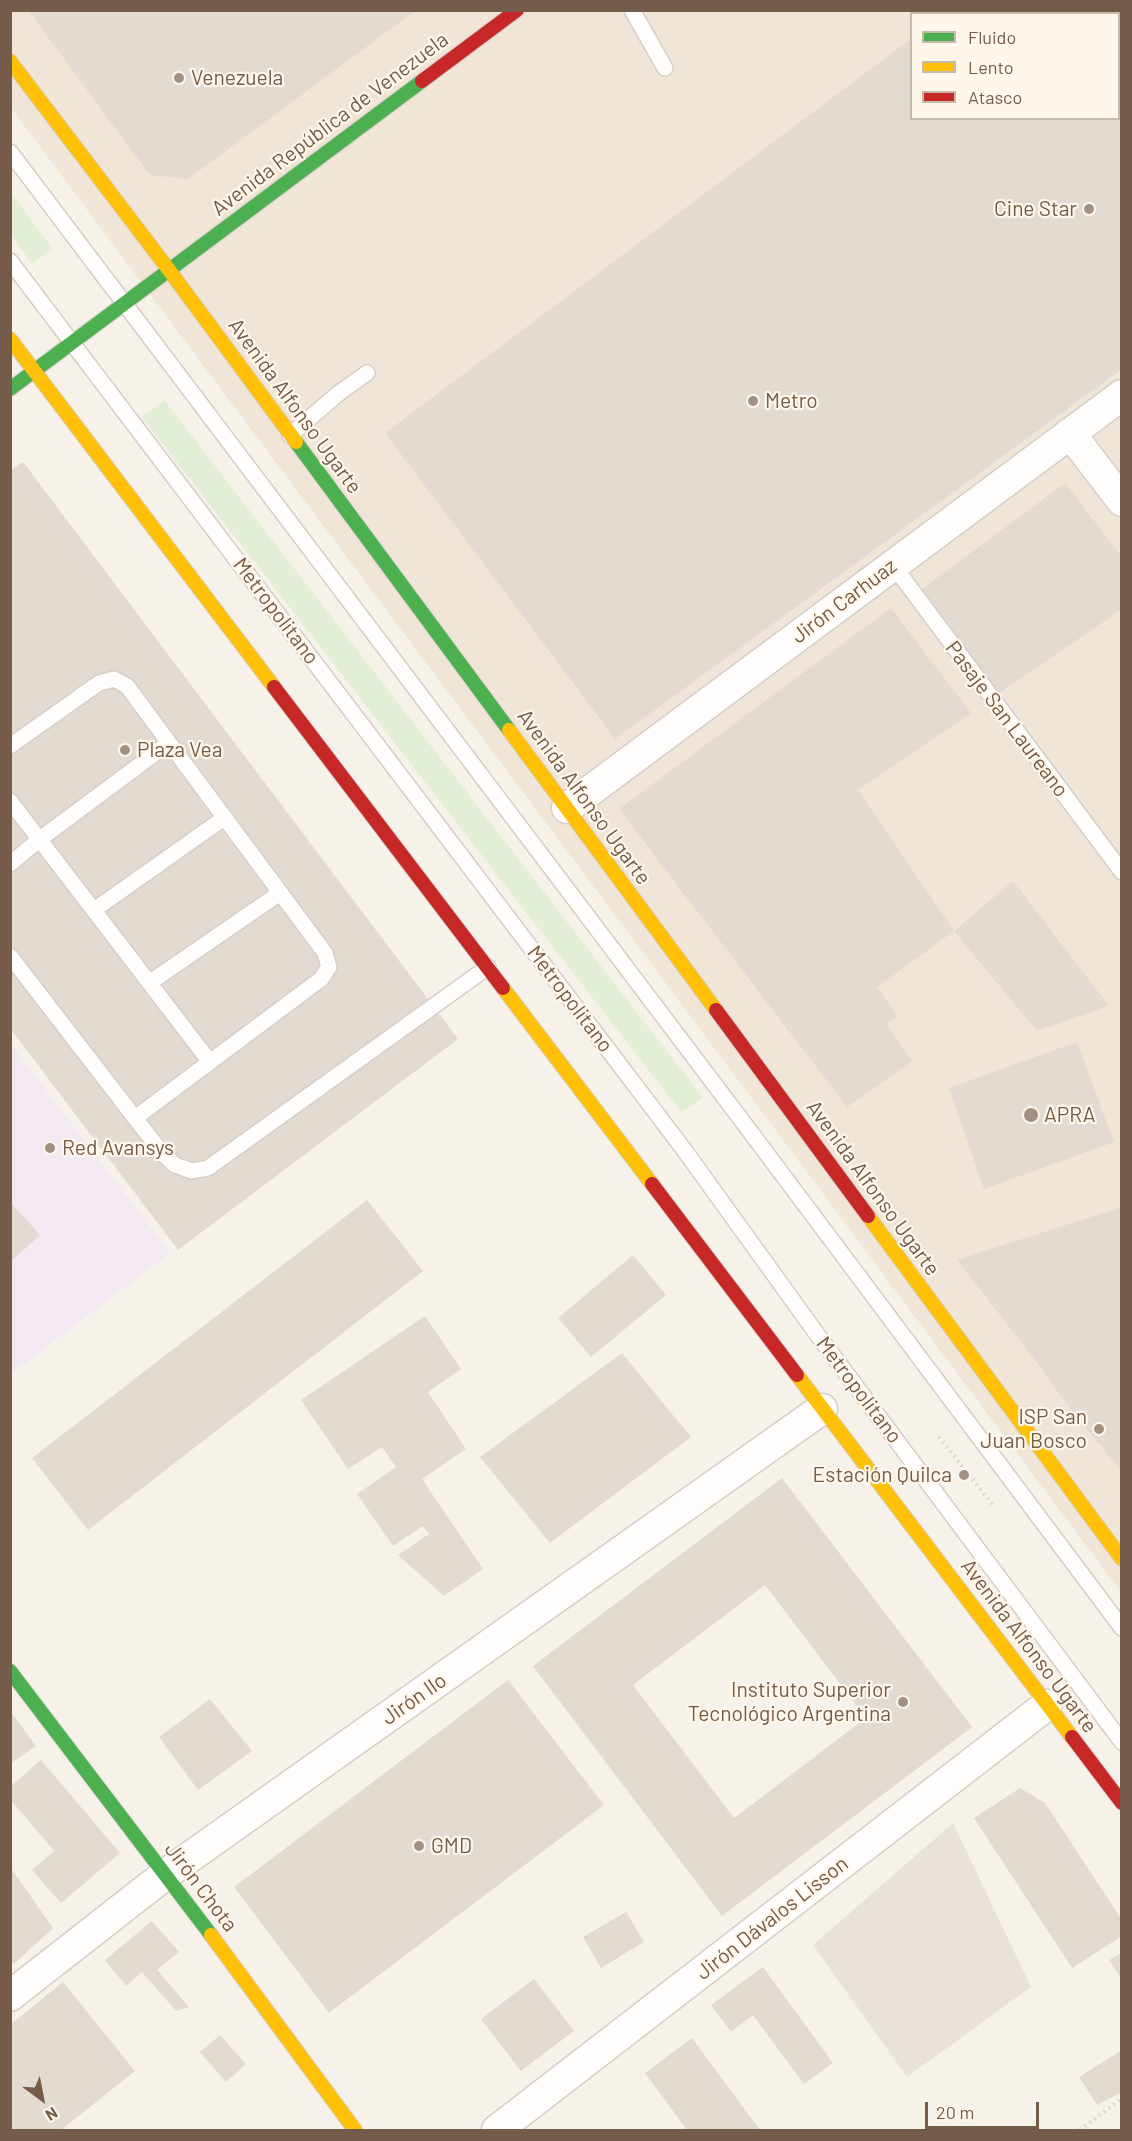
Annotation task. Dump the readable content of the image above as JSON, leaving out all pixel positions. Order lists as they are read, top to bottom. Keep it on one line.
{"streets":{"main road":["Avenida República de Venezuela","Avenida Alfonso Ugarte","Jirón Chota"],"street":["Jirón Carhuaz","Jirón Ilo","Jirón Dávalos Lisson"],"lane":["Metropolitano","Pasaje San Laureano"]},"crossings":[["Avenida República de Venezuela","Avenida Alfonso Ugarte"],["Avenida República de Venezuela","Metropolitano"],["Avenida Alfonso Ugarte","Jirón Carhuaz"],["Avenida Alfonso Ugarte","Jirón Ilo"],["Avenida Alfonso Ugarte","Jirón Dávalos Lisson"],["Jirón Carhuaz","Pasaje San Laureano"],["Jirón Ilo","Jirón Chota"]],"places":["Venezuela","Cine Star","Metro","Plaza Vea","APRA","Red Avansys","ISP San Juan Bosco","Estación Quilca","Instituto Superior Tecnológico Argentina","GMD"],"legend":["Fluido","Lento","Atasco"],"scale_bar":"20 m","north":"bottom right"}
